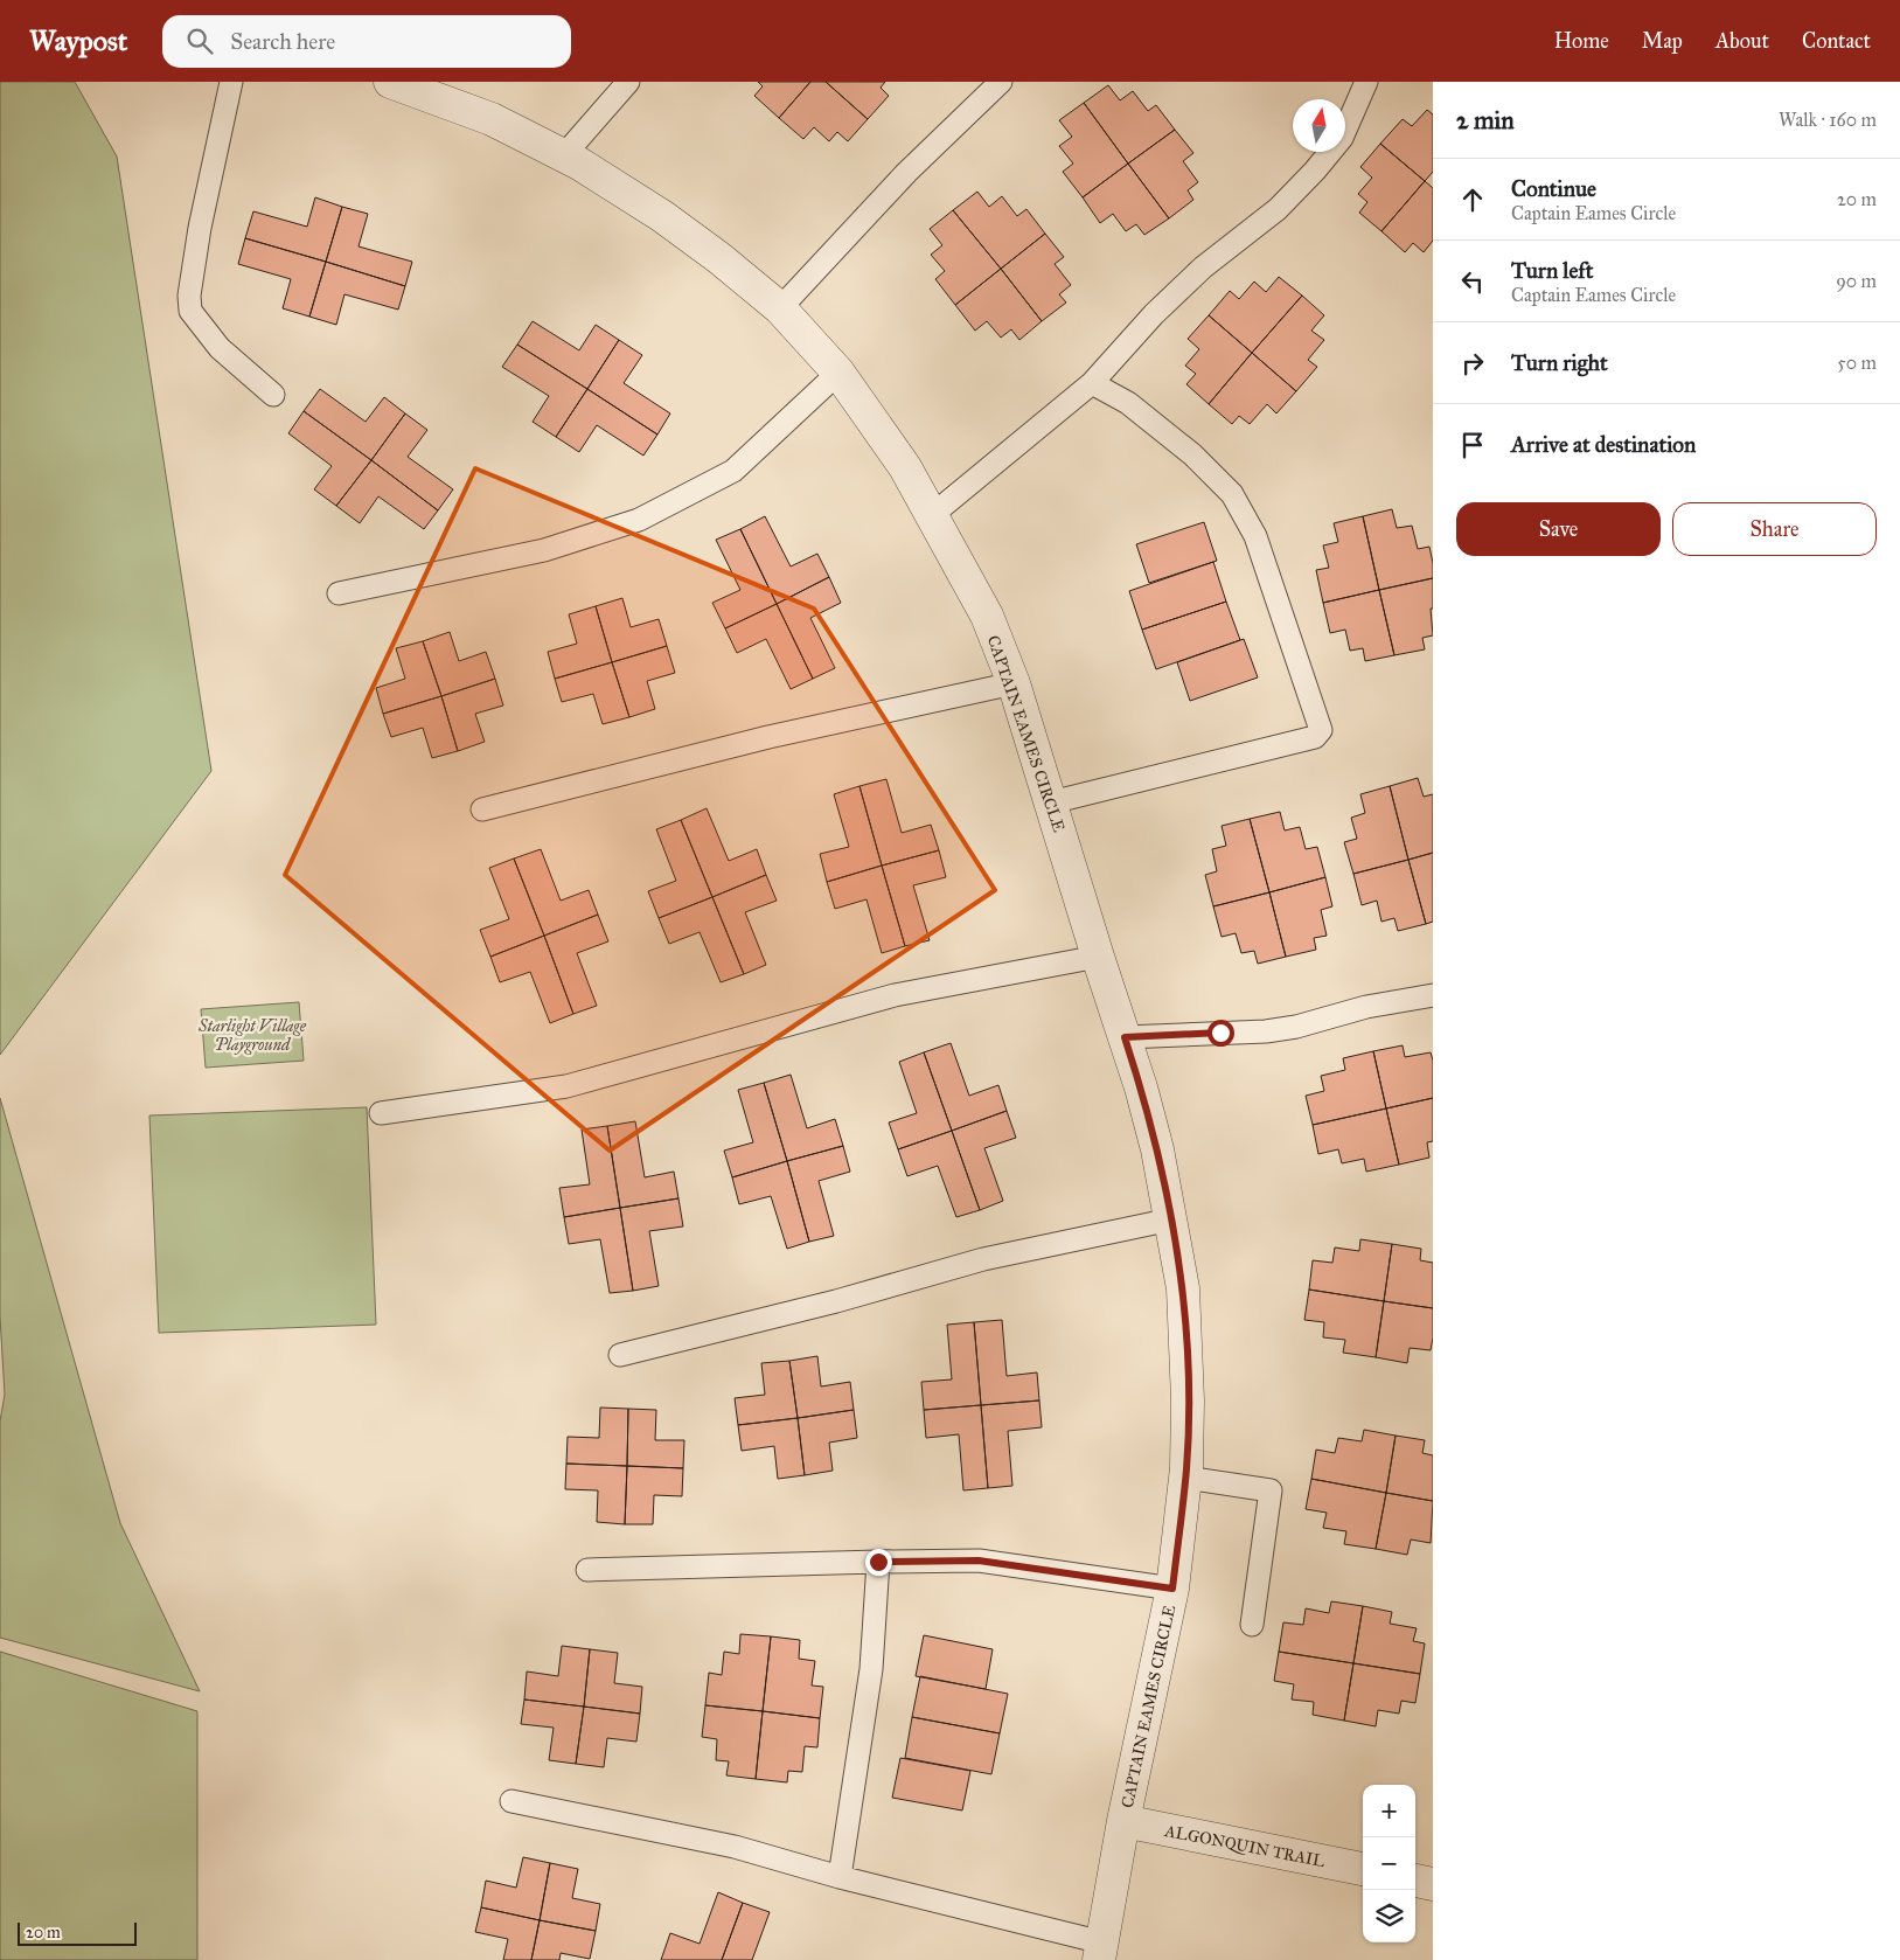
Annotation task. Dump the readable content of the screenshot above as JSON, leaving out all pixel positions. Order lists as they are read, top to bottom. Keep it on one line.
{"streets":{"street":["CAPTAIN EAMES CIRCLE","ALGONQUIN TRAIL"]},"crossings":[["CAPTAIN EAMES CIRCLE","ALGONQUIN TRAIL"]],"parks":["Starlight Village Playground"],"scale_bar":"20 m","north":"top","page":{"header":"Waypost","search":"Search here","nav":["Home","Map","About","Contact"],"heading":["2 min","Walk · 160 m"],"list":[["Continue","Captain Eames Circle","20 m"],["Turn left","Captain Eames Circle","90 m"],["Turn right","50 m"],"Arrive at destination"],"buttons":["Save","Share"],"map_buttons":["+","−"],"scale":"20 m"}}
